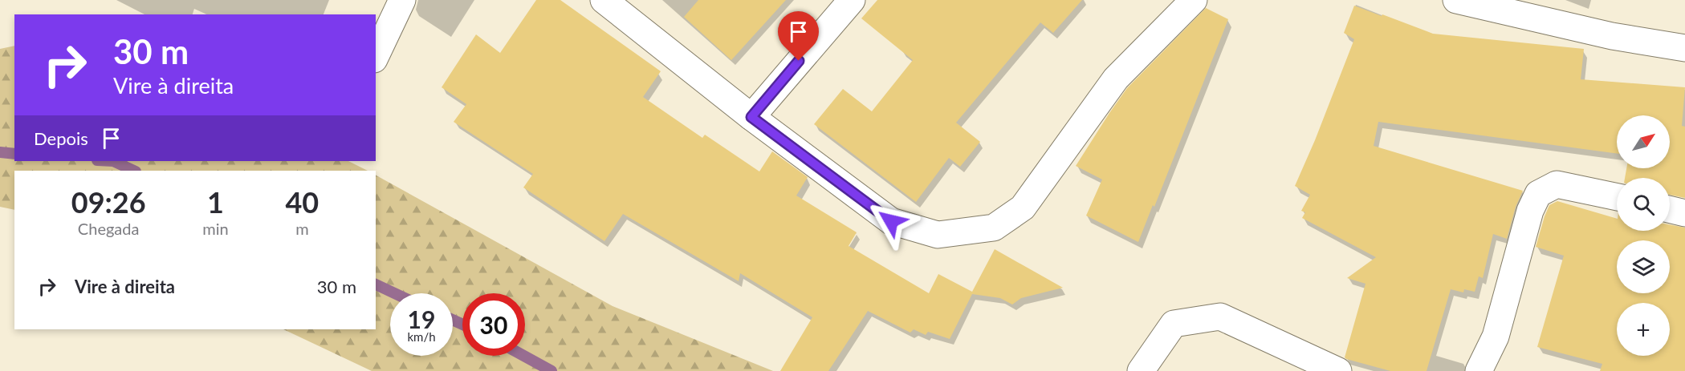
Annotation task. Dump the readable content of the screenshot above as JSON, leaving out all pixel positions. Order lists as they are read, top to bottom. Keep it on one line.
{"north":"top right","page":{"turn":["30 m","Vire à direita"],"map_buttons":"+","then":"Depois","eta":["09:26","Chegada","1","min","40","m"],"list":[{"name":"Vire à direita","value":"30 m"}],"speed":"19 km/h","limit":"30"}}
